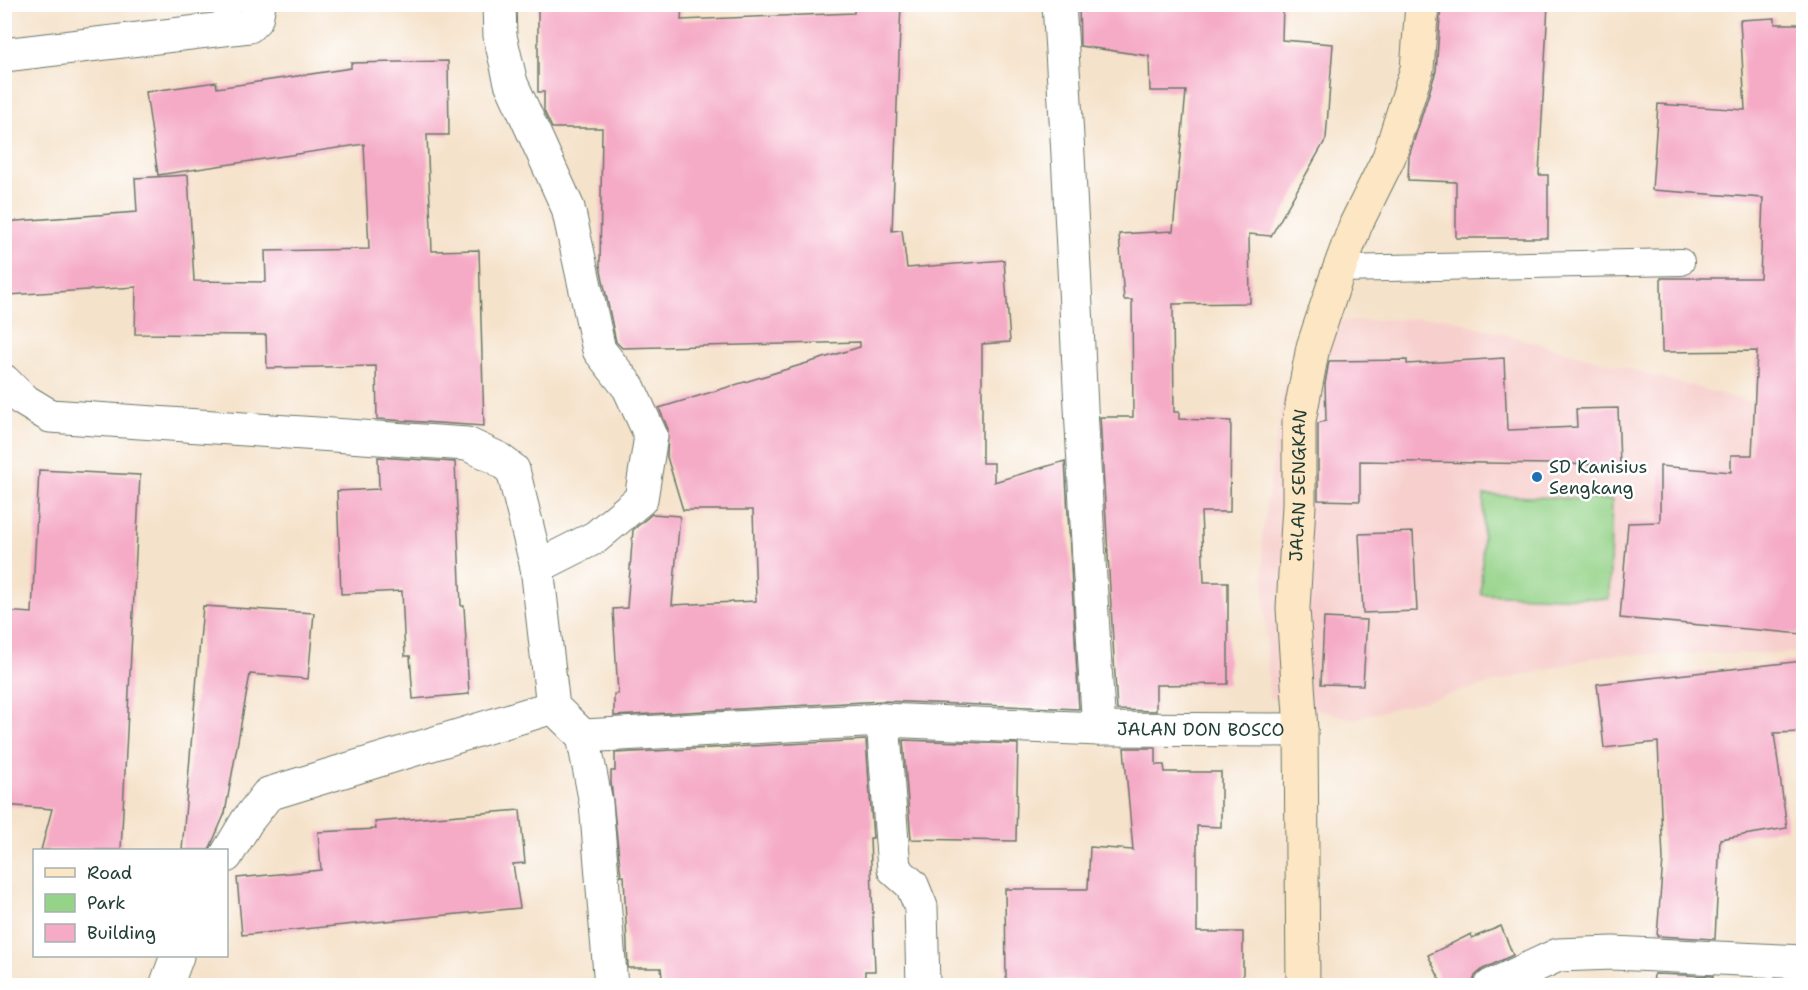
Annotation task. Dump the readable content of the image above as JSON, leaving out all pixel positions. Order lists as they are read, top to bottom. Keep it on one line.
{"streets":{"main road":["JALAN SENGKAN"],"street":["JALAN DON BOSCO"]},"crossings":[["JALAN SENGKAN","JALAN DON BOSCO"]],"places":["SD Kanisius Sengkang"],"legend":["Road","Park","Building"]}
